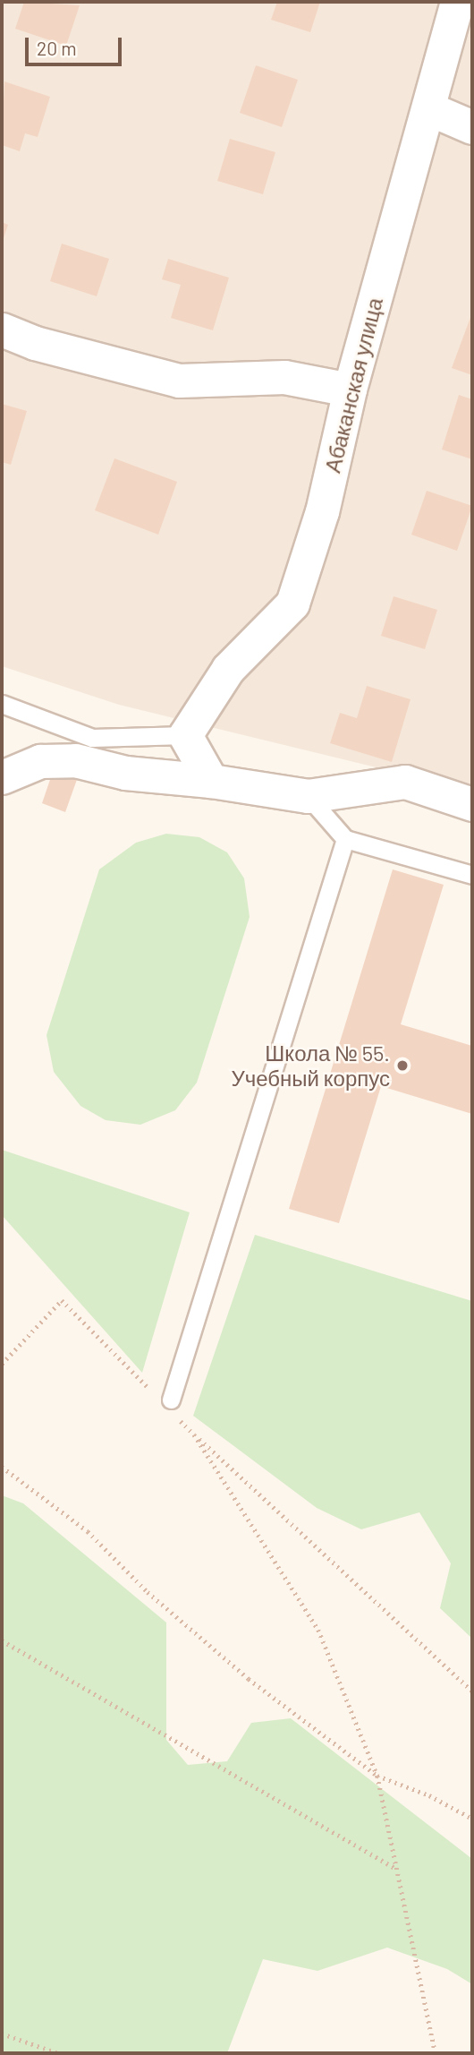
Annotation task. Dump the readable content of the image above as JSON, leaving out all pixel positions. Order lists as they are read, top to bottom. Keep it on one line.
{"streets":{"street":["Абаканская улица"]},"places":["Школа № 55. Учебный корпус"],"scale_bar":"20 m"}
